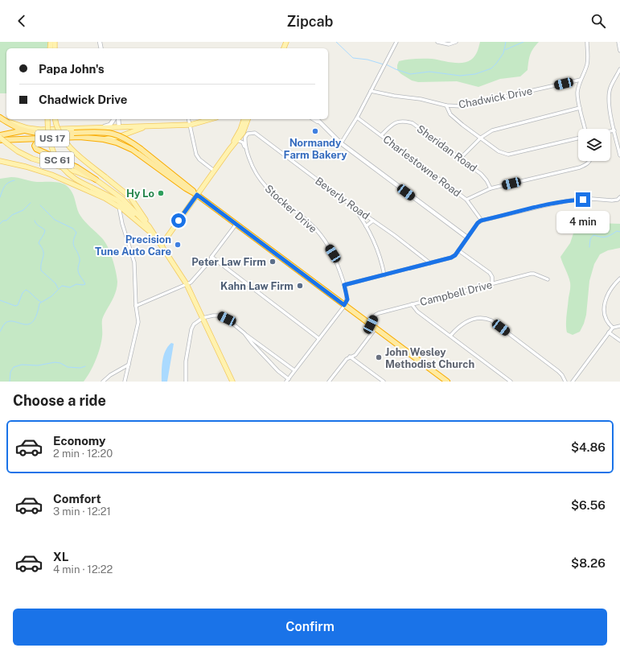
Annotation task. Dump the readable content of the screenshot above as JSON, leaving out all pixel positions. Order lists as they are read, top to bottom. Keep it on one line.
{"streets":{"highway":["US 17"],"main road":["SC 61"],"street":["Chadwick Drive","Sheridan Road","Charlestowne Road","Beverly Road","Stocker Drive","Campbell Drive"]},"crossings":[["US 17","Stocker Drive"],["US 17","Campbell Drive"],["Sheridan Road","Charlestowne Road"],["Beverly Road","Stocker Drive"]],"places":["Normandy Farm Bakery","Hy Lo","Precision Tune Auto Care","Peter Law Firm","Kahn Law Firm","John Wesley Methodist Church"],"page":{"header":"Zipcab","banner":["Papa John's","Chadwick Drive"],"bubble":"4 min","heading":"Choose a ride","list":[{"name":"Economy","note":"2 min · 12:20","value":"$4.86"},{"name":"Comfort","note":"3 min · 12:21","value":"$6.56"},{"name":"XL","note":"4 min · 12:22","value":"$8.26"}],"buttons":"Confirm"}}
